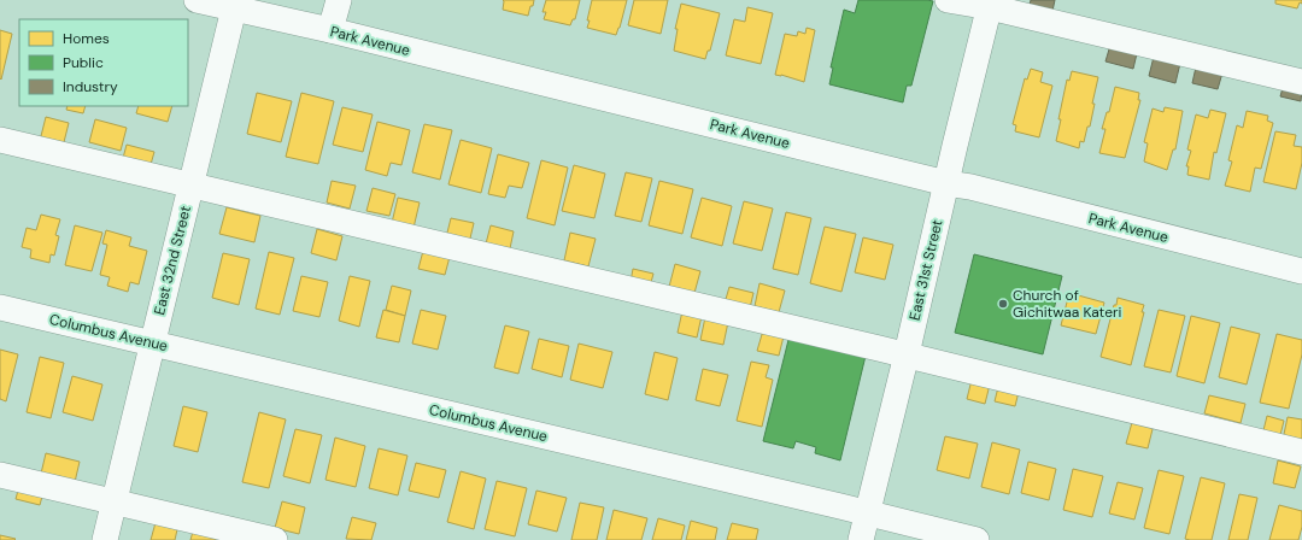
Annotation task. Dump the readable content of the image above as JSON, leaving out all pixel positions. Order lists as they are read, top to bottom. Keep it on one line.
{"streets":{"street":["Park Avenue","East 32nd Street","East 31st Street","Columbus Avenue"]},"crossings":[["Park Avenue","East 32nd Street"],["Park Avenue","East 31st Street"],["East 32nd Street","Columbus Avenue"],["East 31st Street","Columbus Avenue"]],"places":["Church of Gichitwaa Kateri"],"legend":["Homes","Public","Industry"]}
